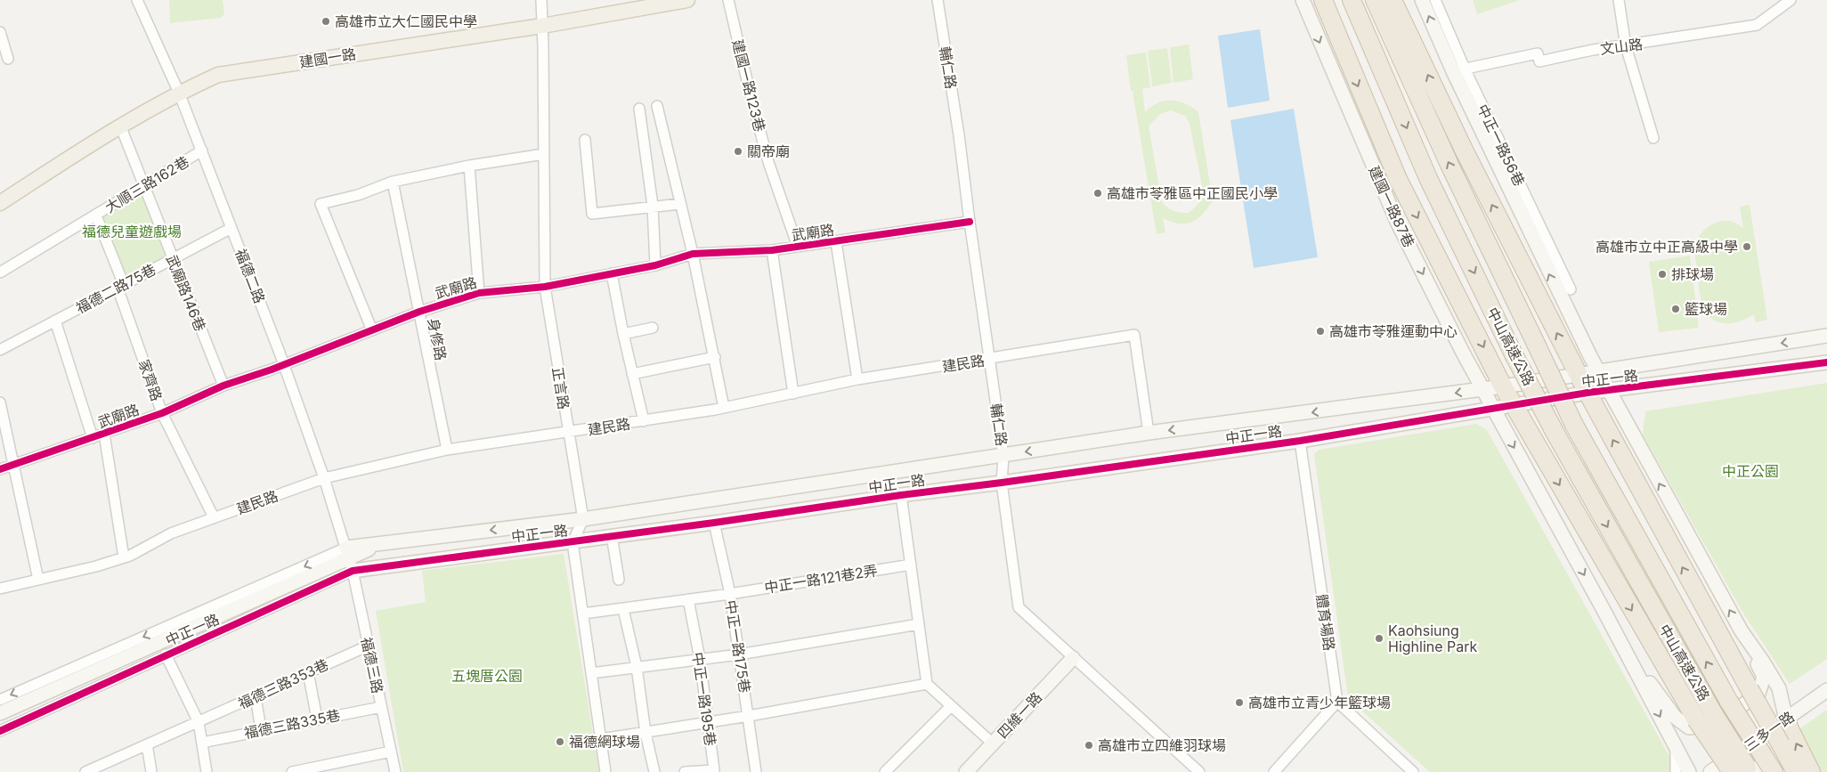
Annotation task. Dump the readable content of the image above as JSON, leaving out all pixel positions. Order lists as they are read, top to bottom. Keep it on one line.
{"streets":{"highway":["中山高速公路"],"main road":["建國一路"],"street":["文山路","輔仁路","建國一路123巷","中正一路56巷","大順三路162巷","建國一路87巷","武廟路","福德二路","福德二路75巷","武廟路146巷","身修路","建民路","中正一路","家齊路","正言路","中正一路121巷2弄","體育場路","中正一路175巷","福德三路","福德三路353巷","中正一路195巷","四維一路","福德三路335巷","三多一路"]},"crossings":[["文山路","中正一路56巷"],["建國一路","福德二路"],["建國一路","武廟路146巷"],["建國一路","正言路"],["輔仁路","武廟路"],["輔仁路","建民路"],["輔仁路","中正一路"],["輔仁路","四維一路"],["建國一路123巷","武廟路"],["大順三路162巷","福德二路"],["大順三路162巷","武廟路146巷"],["大順三路162巷","家齊路"],["建國一路87巷","中正一路"],["武廟路","福德二路"],["武廟路","武廟路146巷"],["武廟路","身修路"],["武廟路","家齊路"],["武廟路","正言路"],["福德二路","福德二路75巷"],["福德二路","建民路"],["福德二路","中正一路"],["福德二路","福德三路"],["福德二路75巷","武廟路146巷"],["福德二路75巷","家齊路"],["身修路","建民路"],["建民路","中正一路"],["建民路","家齊路"],["建民路","正言路"],["中正一路","正言路"],["中正一路","體育場路"],["中正一路","中正一路175巷"],["中正一路","福德三路"],["中正一路121巷2弄","中正一路175巷"],["福德三路","福德三路353巷"],["福德三路","福德三路335巷"]],"parks":["福德兒童遊戲場","中正公園","五塊厝公園"],"places":["高雄市立大仁國民中學","關帝廟","高雄市苓雅區中正國民小學","高雄市立中正高級中學","排球場","籃球場","高雄市苓雅運動中心","Kaohsiung Highline Park","高雄市立青少年籃球場","福德網球場","高雄市立四維羽球場"]}
